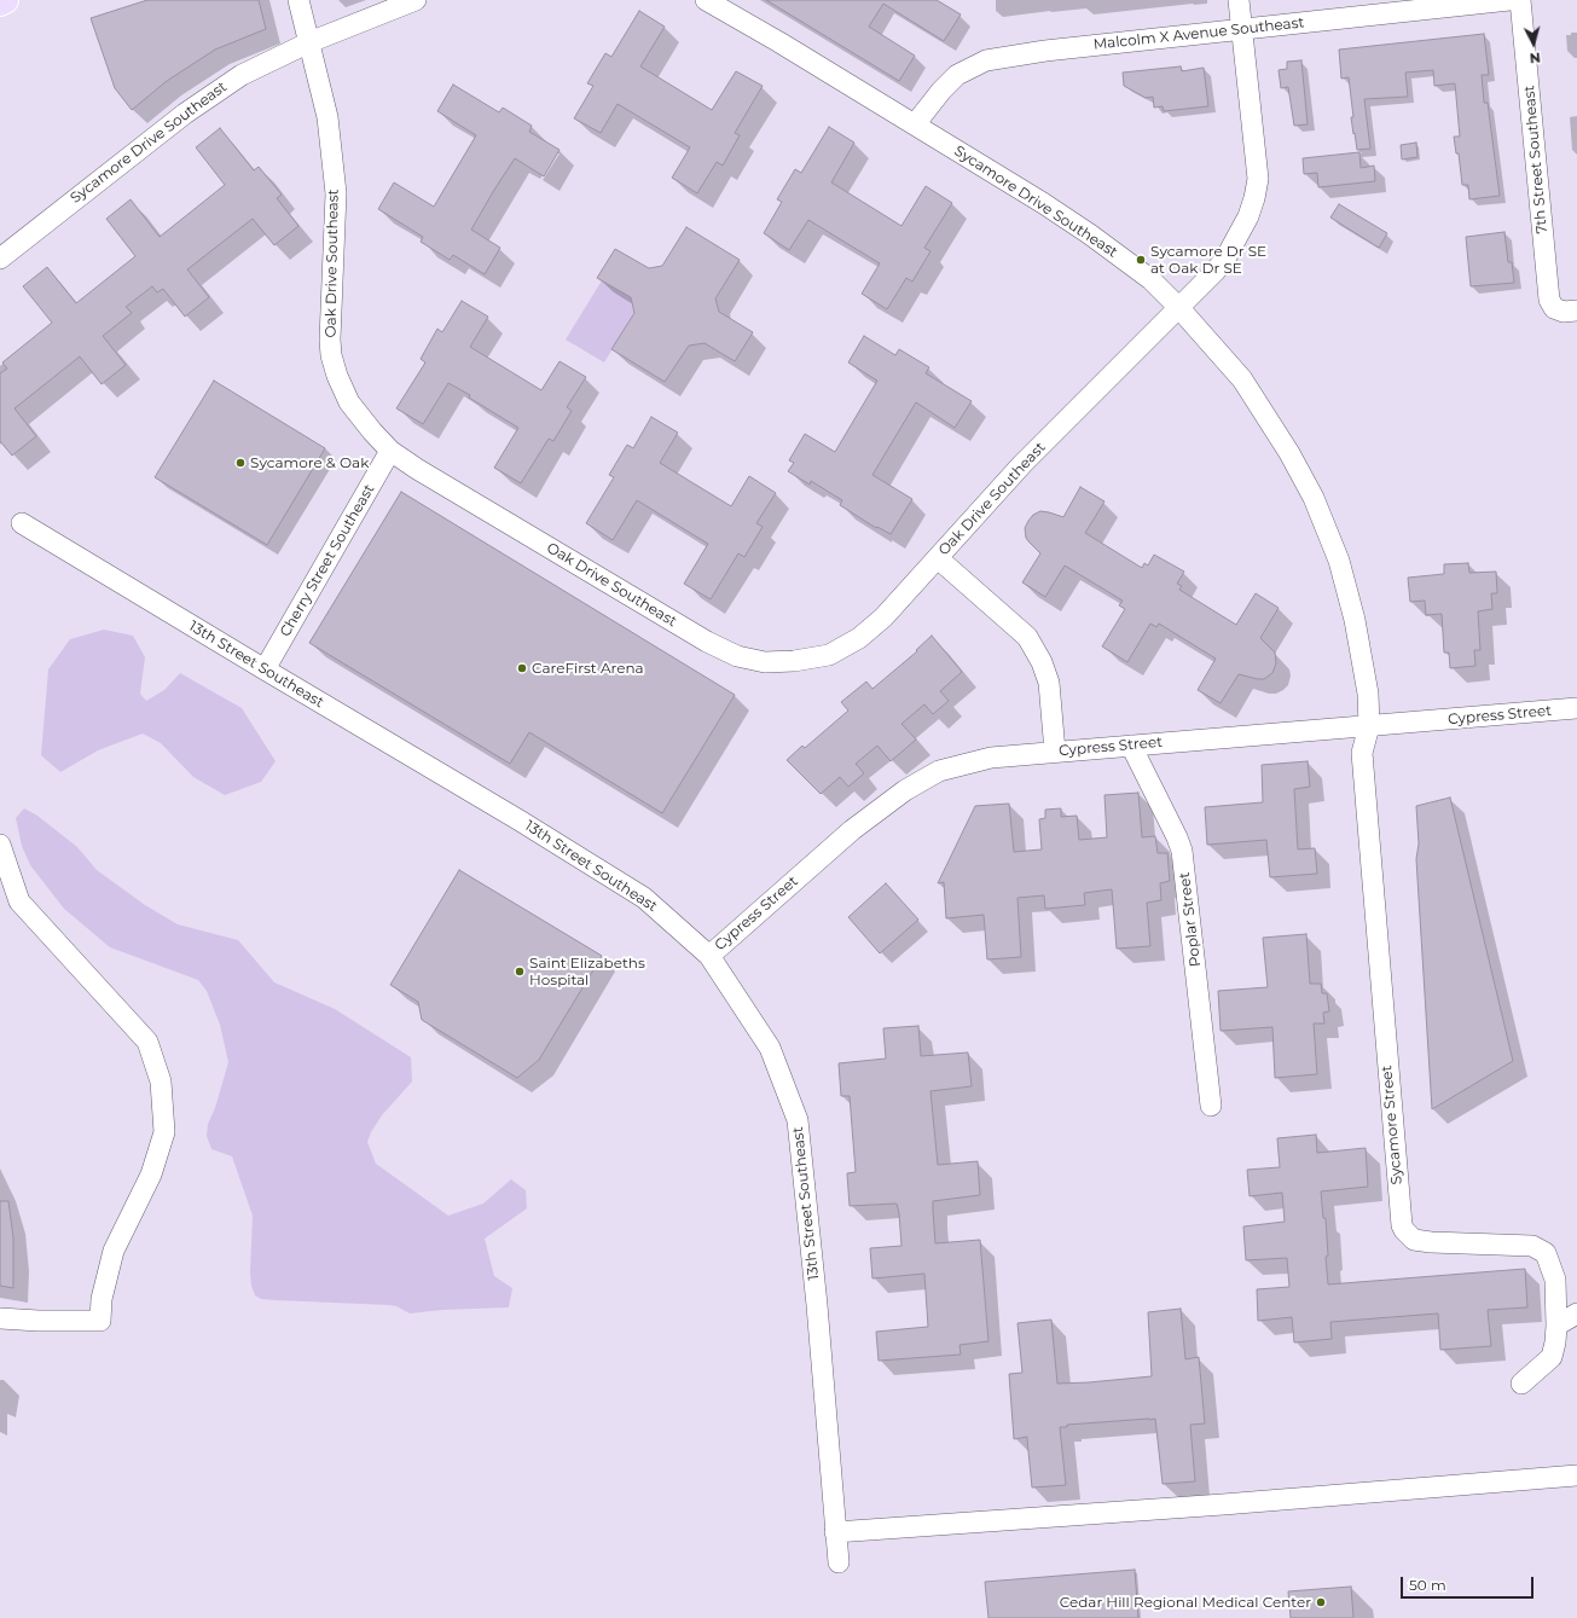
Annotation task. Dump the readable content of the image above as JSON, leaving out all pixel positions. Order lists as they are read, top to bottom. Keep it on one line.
{"streets":{"street":["Malcolm X Avenue Southeast","Sycamore Drive Southeast","7th Street Southeast","Oak Drive Southeast","Cherry Street Southeast","13th Street Southeast","Cypress Street","Poplar Street","Sycamore Street"]},"crossings":[["Malcolm X Avenue Southeast","Sycamore Drive Southeast"],["Malcolm X Avenue Southeast","Oak Drive Southeast"],["Sycamore Drive Southeast","Oak Drive Southeast"],["Sycamore Drive Southeast","Cypress Street"],["Sycamore Drive Southeast","Sycamore Street"],["Oak Drive Southeast","Cherry Street Southeast"],["Cherry Street Southeast","13th Street Southeast"],["13th Street Southeast","Cypress Street"],["Cypress Street","Poplar Street"],["Cypress Street","Sycamore Street"]],"places":["Sycamore Dr SE at Oak Dr SE","Sycamore & Oak","CareFirst Arena","Saint Elizabeths Hospital","Cedar Hill Regional Medical Center"],"scale_bar":"50 m","north":"bottom"}
